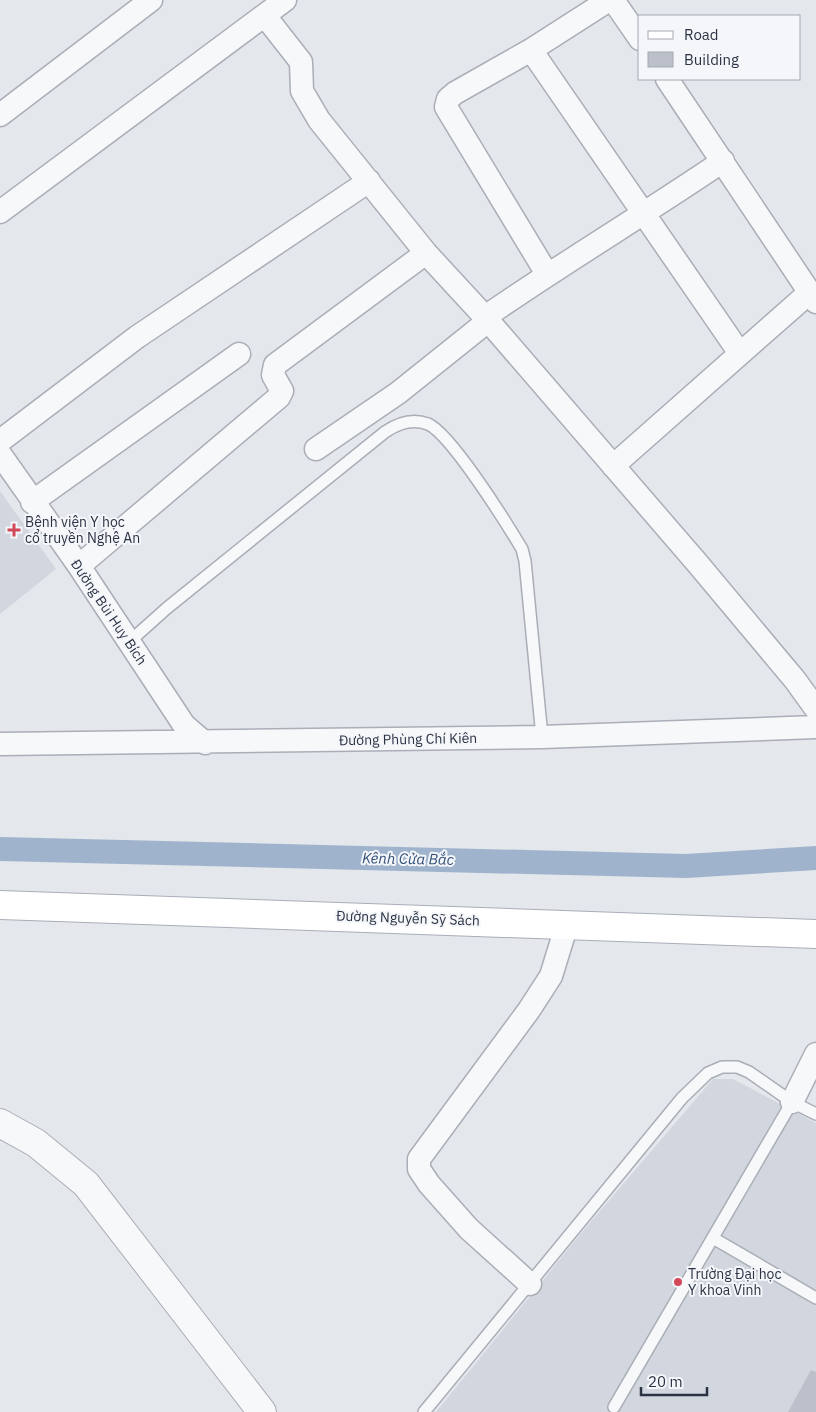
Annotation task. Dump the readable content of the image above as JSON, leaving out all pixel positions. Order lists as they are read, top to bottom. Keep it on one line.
{"streets":{"main road":["Đường Nguyễn Sỹ Sách"],"street":["Đường Bùi Huy Bích","Đường Phùng Chí Kiên"]},"crossings":[["Đường Bùi Huy Bích","Đường Phùng Chí Kiên"]],"water":["Kênh Cửa Bắc"],"places":{"health":["Bệnh viện Y học cổ truyền Nghệ An"],"other":["Trường Đại học Y khoa Vinh"]},"legend":["Road","Building"],"scale_bar":"20 m"}
